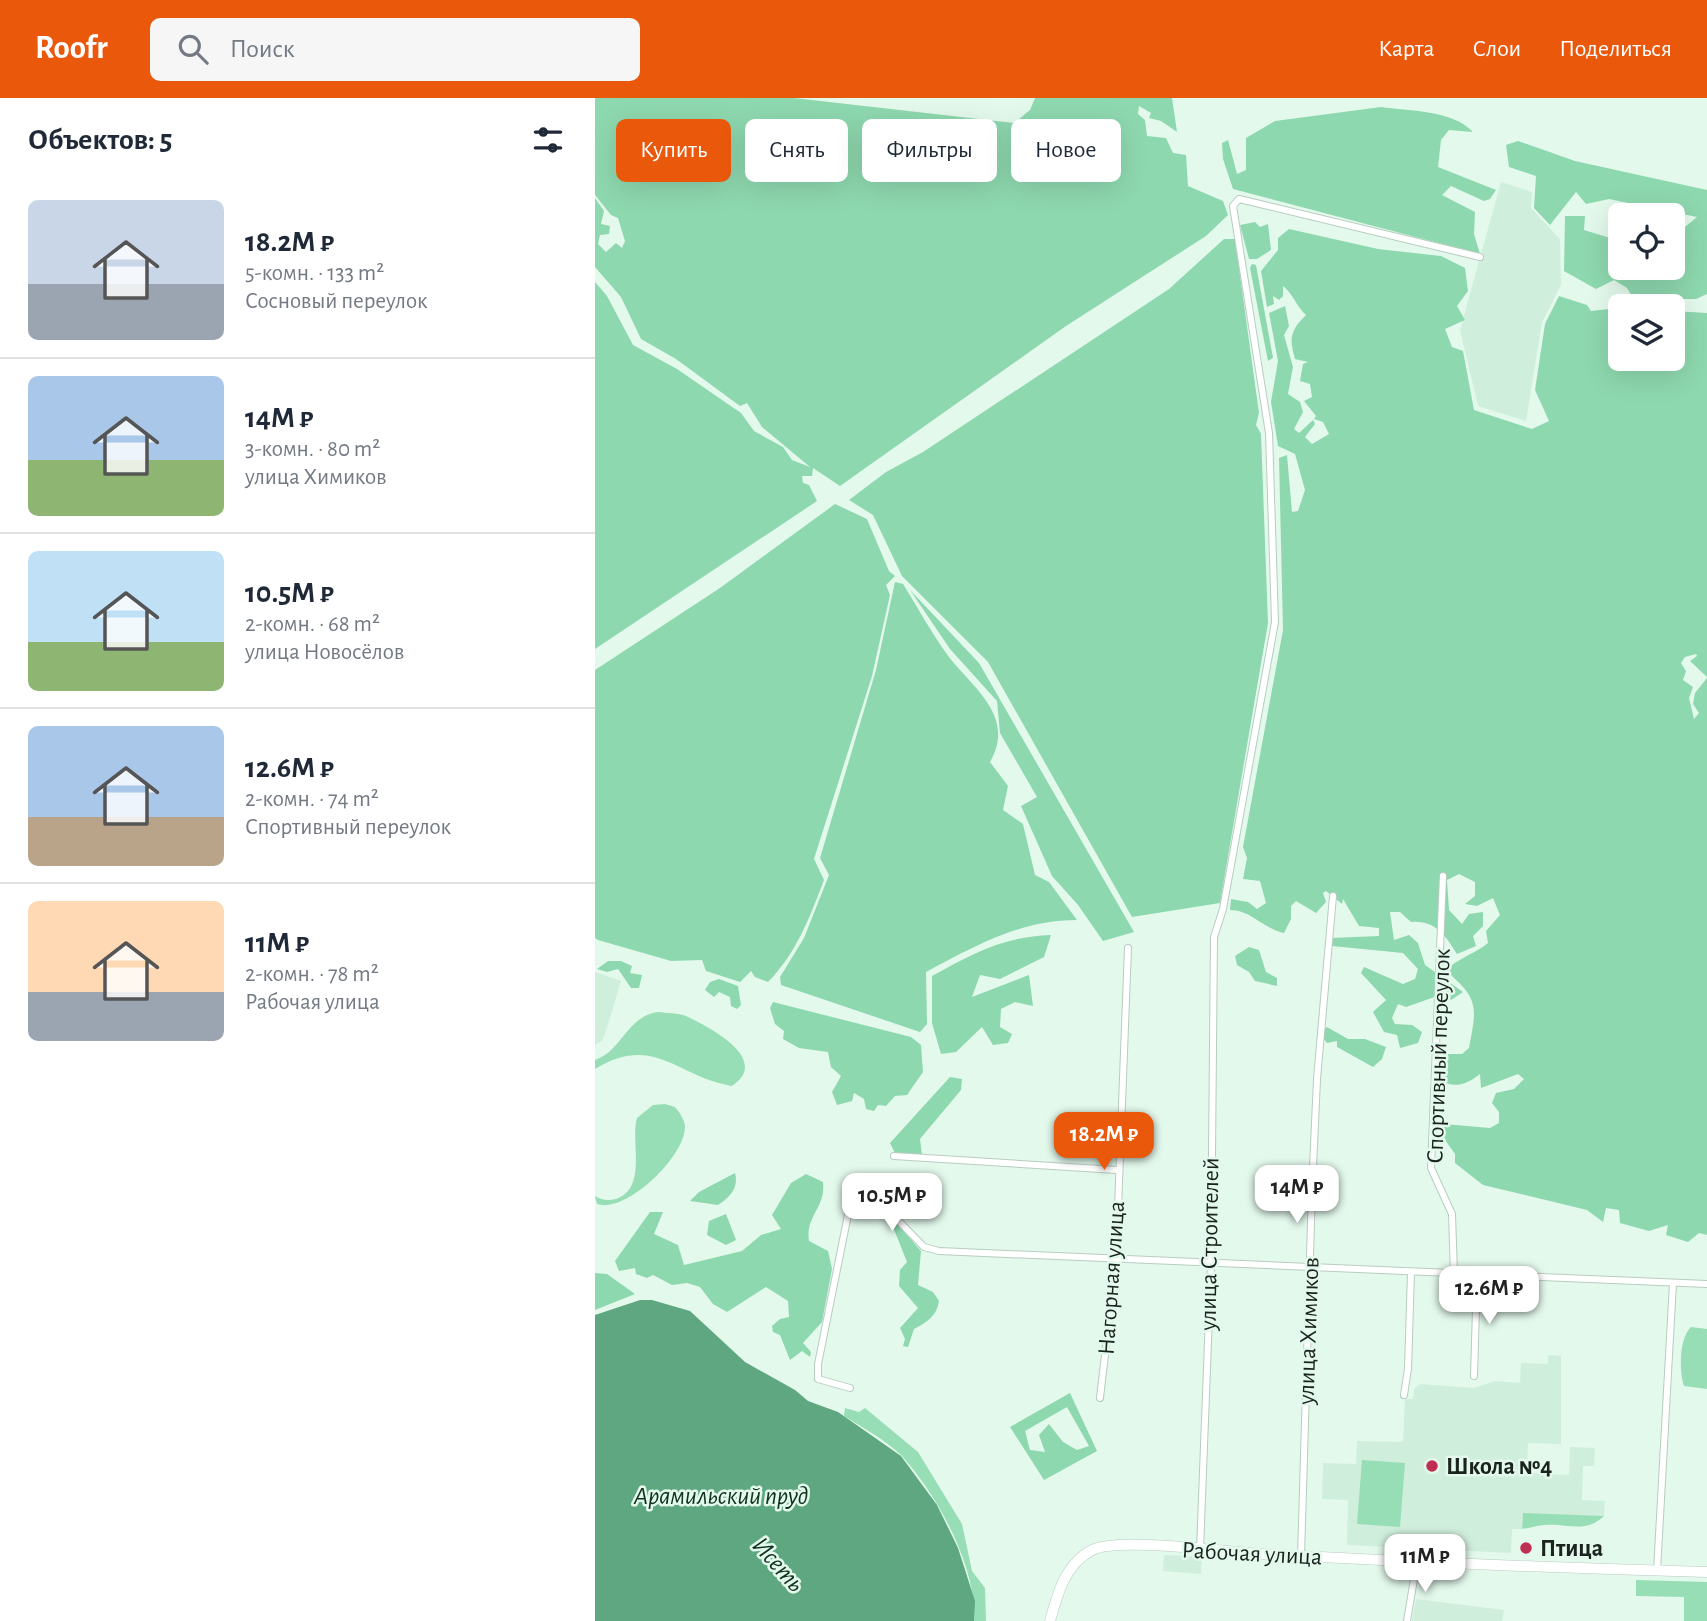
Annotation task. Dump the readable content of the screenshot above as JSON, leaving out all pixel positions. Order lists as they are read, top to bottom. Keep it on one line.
{"streets":{"main road":["Рабочая улица"],"street":["Спортивный переулок","улица Строителей","Нагорная улица","улица Химиков"]},"crossings":[["улица Строителей","Рабочая улица"],["улица Химиков","Рабочая улица"]],"water":["Арамильский пруд","Исеть"],"places":["Школа №4","Птица"],"page":{"header":"Roofr","search":"Поиск","nav":["Карта","Слои","Поделиться"],"heading":"Объектов: 5","chip":["Купить","Снять","Фильтры","Новое"],"list":[{"name":"18.2M ₽","note":"5-комн. · 133 m² · Сосновый переулок"},{"name":"14M ₽","note":"3-комн. · 80 m² · улица Химиков"},{"name":"10.5M ₽","note":"2-комн. · 68 m² · улица Новосёлов"},{"name":"12.6M ₽","note":"2-комн. · 74 m² · Спортивный переулок"},{"name":"11M ₽","note":"2-комн. · 78 m² · Рабочая улица"}],"price":["18.2M ₽","14M ₽","10.5M ₽","12.6M ₽","11M ₽"]}}
